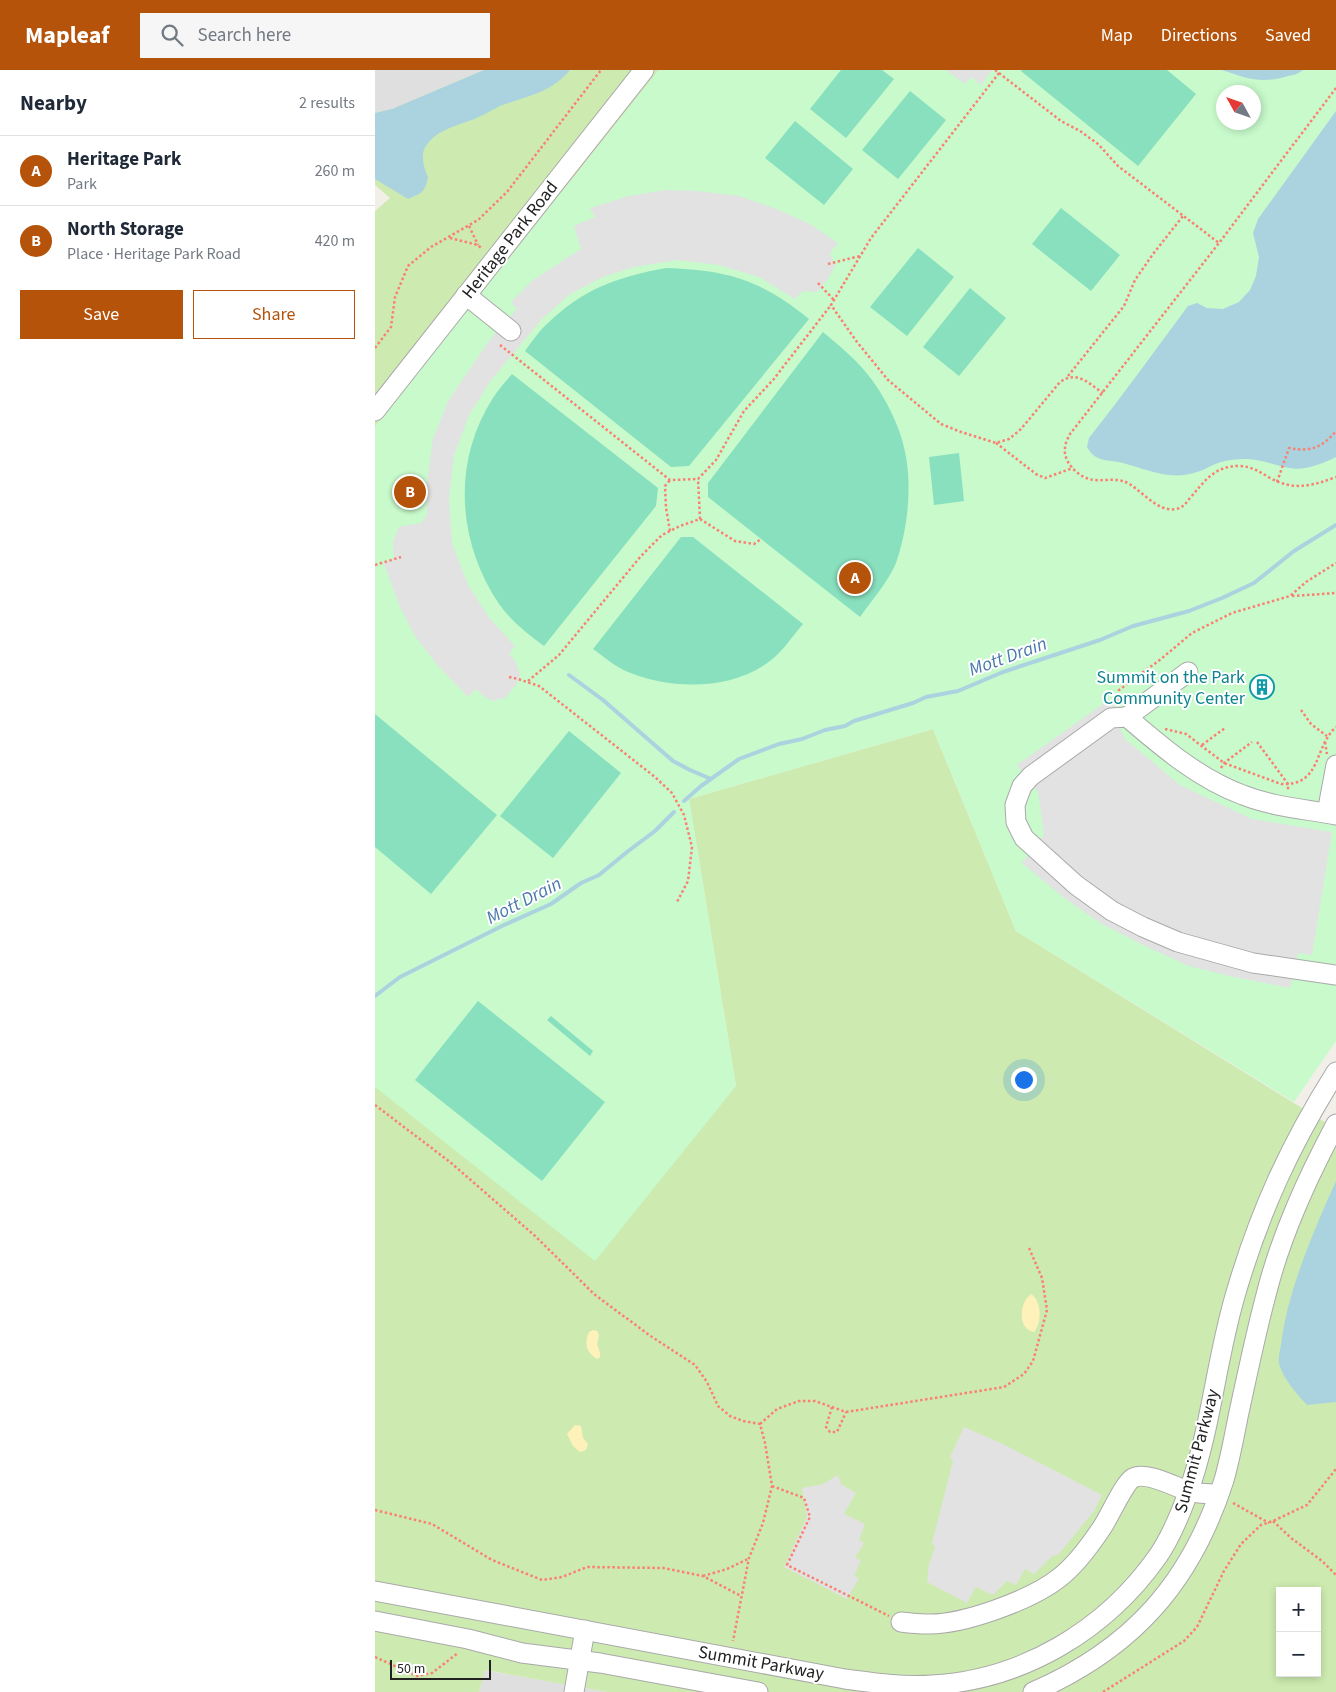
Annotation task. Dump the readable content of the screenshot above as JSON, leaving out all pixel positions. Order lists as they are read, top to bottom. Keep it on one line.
{"streets":{"street":["Heritage Park Road","Summit Parkway"]},"water":["Mott Drain"],"places":{"building":["Summit on the Park Community Center"]},"scale_bar":"50 m","north":"top left","page":{"header":"Mapleaf","search":"Search here","nav":["Map","Directions","Saved"],"heading":["Nearby","2 results"],"list":[{"mark":"A","name":"Heritage Park","note":"Park","value":"260 m"},{"mark":"B","name":"North Storage","note":"Place · Heritage Park Road","value":"420 m"}],"buttons":["Save","Share"],"pins":["B","A"],"map_buttons":["+","−"],"scale":"50 m"}}
